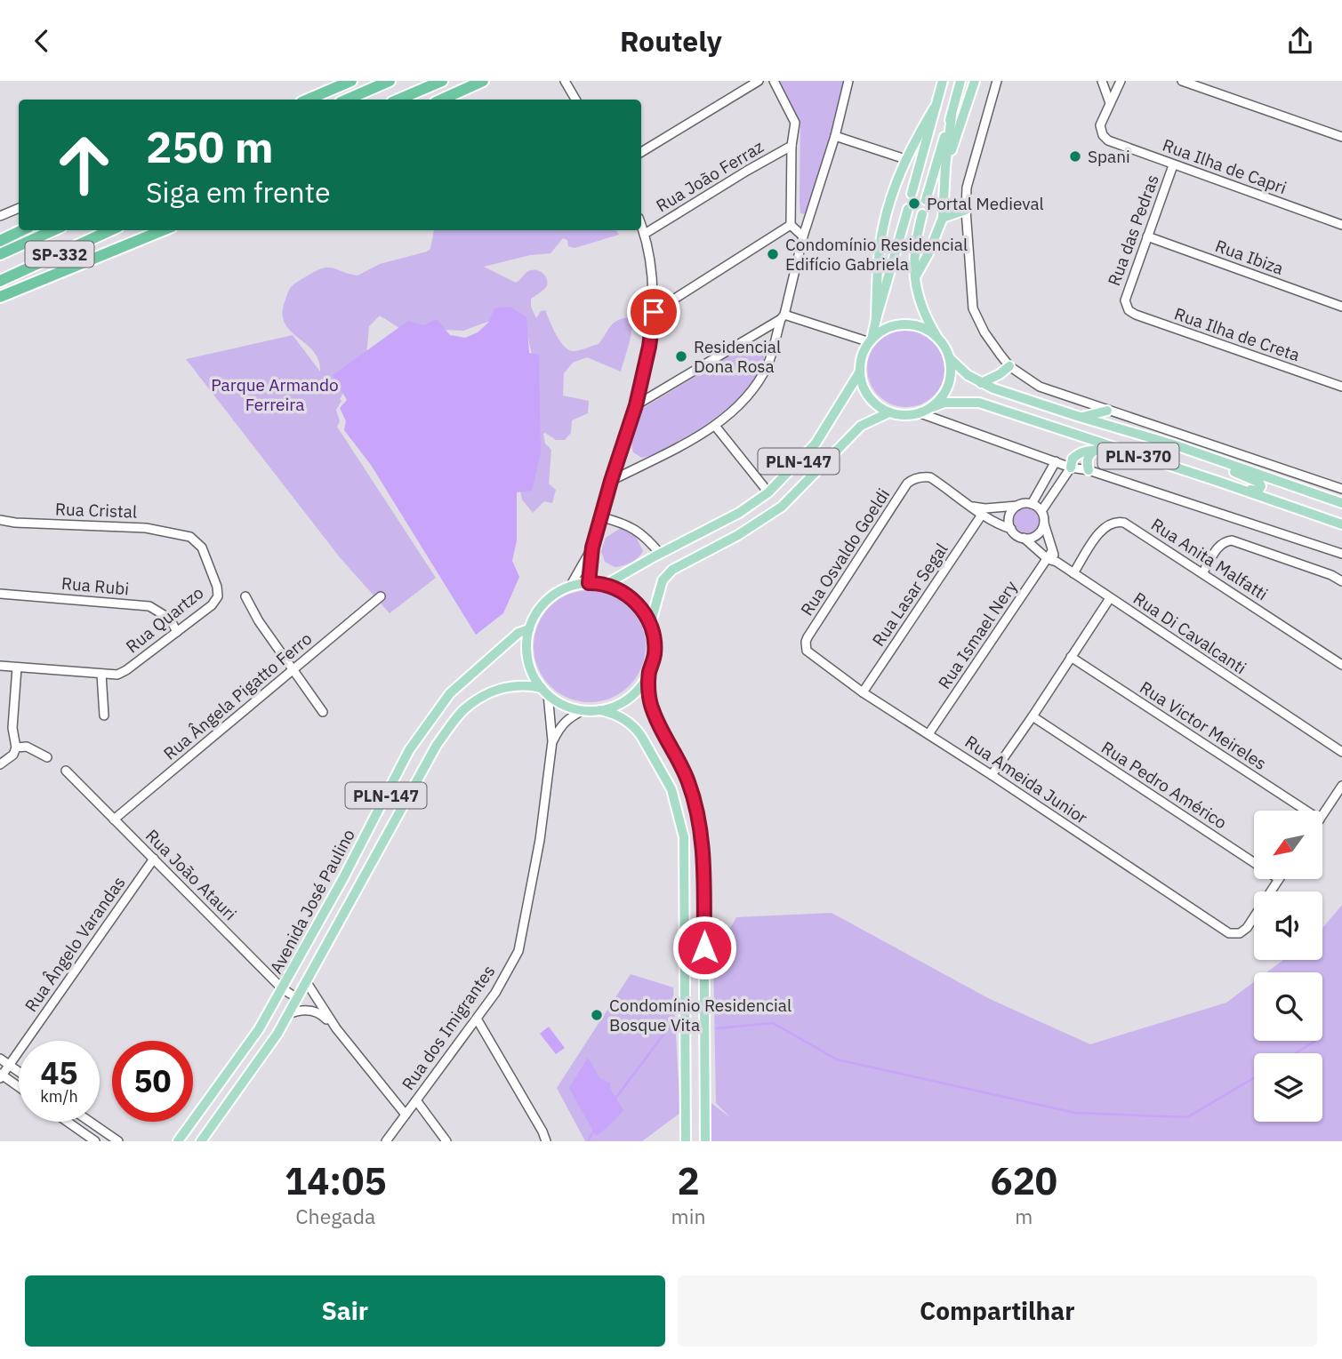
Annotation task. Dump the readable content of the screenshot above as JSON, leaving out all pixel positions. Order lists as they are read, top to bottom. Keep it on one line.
{"streets":{"highway":["SP-332"],"main road":["PLN-370","PLN-147","Avenida José Paulino"],"street":["Rua Ilha de Capri","Rua João Ferraz","Rua das Pedras","Rua Ibiza","Rua Ilha de Creta","Rua Cristal","Rua Osvaldo Goeldi","Rua Anita Malfatti","Rua Rubi","Rua Lasar Segal","Rua Quartzo","Rua Di Cavalcanti","Rua Ismael Nery","Rua Ângela Pigatto Ferro","Rua Victor Meireles","Rua Ameida Junior","Rua Pedro Américo","Rua João Atauri","Rua Ângelo Varandas","Rua dos Imigrantes"]},"crossings":[["Rua Ilha de Capri","Rua das Pedras"],["Rua das Pedras","Rua Ibiza"],["Rua das Pedras","Rua Ilha de Creta"],["PLN-370","PLN-147"],["PLN-147","Avenida José Paulino"],["PLN-147","Rua dos Imigrantes"],["Rua Cristal","Rua Quartzo"],["Rua Osvaldo Goeldi","Rua Ameida Junior"],["Rua Anita Malfatti","Rua Di Cavalcanti"],["Rua Rubi","Rua Quartzo"],["Rua Lasar Segal","Rua Ameida Junior"],["Rua Di Cavalcanti","Rua Ismael Nery"],["Rua Ismael Nery","Rua Ameida Junior"],["Rua Ângela Pigatto Ferro","Rua João Atauri"],["Rua João Atauri","Avenida José Paulino"],["Rua João Atauri","Rua Ângelo Varandas"],["Avenida José Paulino","Rua dos Imigrantes"]],"parks":["Parque Armando Ferreira"],"places":["Spani","Portal Medieval","Condomínio Residencial Edifício Gabriela","Residencial Dona Rosa","Condomínio Residencial Bosque Vita"],"north":"bottom left","page":{"header":"Routely","turn":["250 m","Siga em frente"],"speed":"45 km/h","limit":"50","eta":["14:05","Chegada","2","min","620","m"],"buttons":["Sair","Compartilhar"]}}
